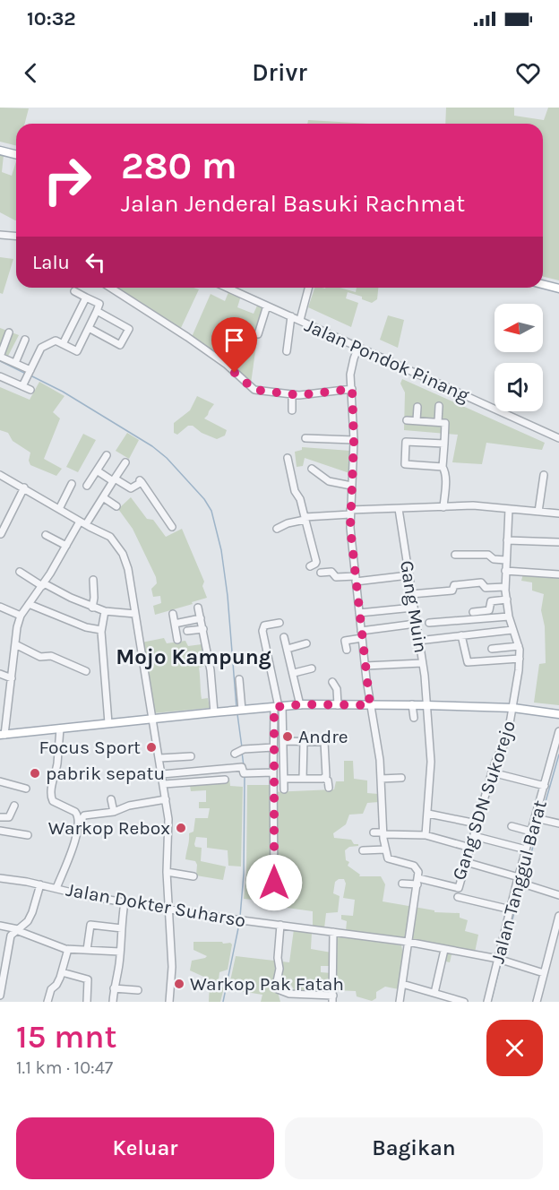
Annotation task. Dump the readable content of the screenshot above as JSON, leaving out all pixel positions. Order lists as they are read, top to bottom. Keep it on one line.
{"streets":{"street":["Jalan Pondok Pinang","Gang Muin","Gang SDN Sukorejo","Jalan Tanggul Barat","Jalan Dokter Suharso"]},"crossings":[["Jalan Tanggul Barat","Jalan Dokter Suharso"]],"districts":["Mojo Kampung"],"places":["Andre","Focus Sport","pabrik sepatu","Warkop Rebox","Warkop Pak Fatah"],"north":"left","page":{"status":"10:32","header":"Drivr","turn":["280 m","Jalan Jenderal Basuki Rachmat"],"then":"Lalu","heading":["15 mnt","1.1 km · 10:47"],"buttons":["Keluar","Bagikan"]}}
